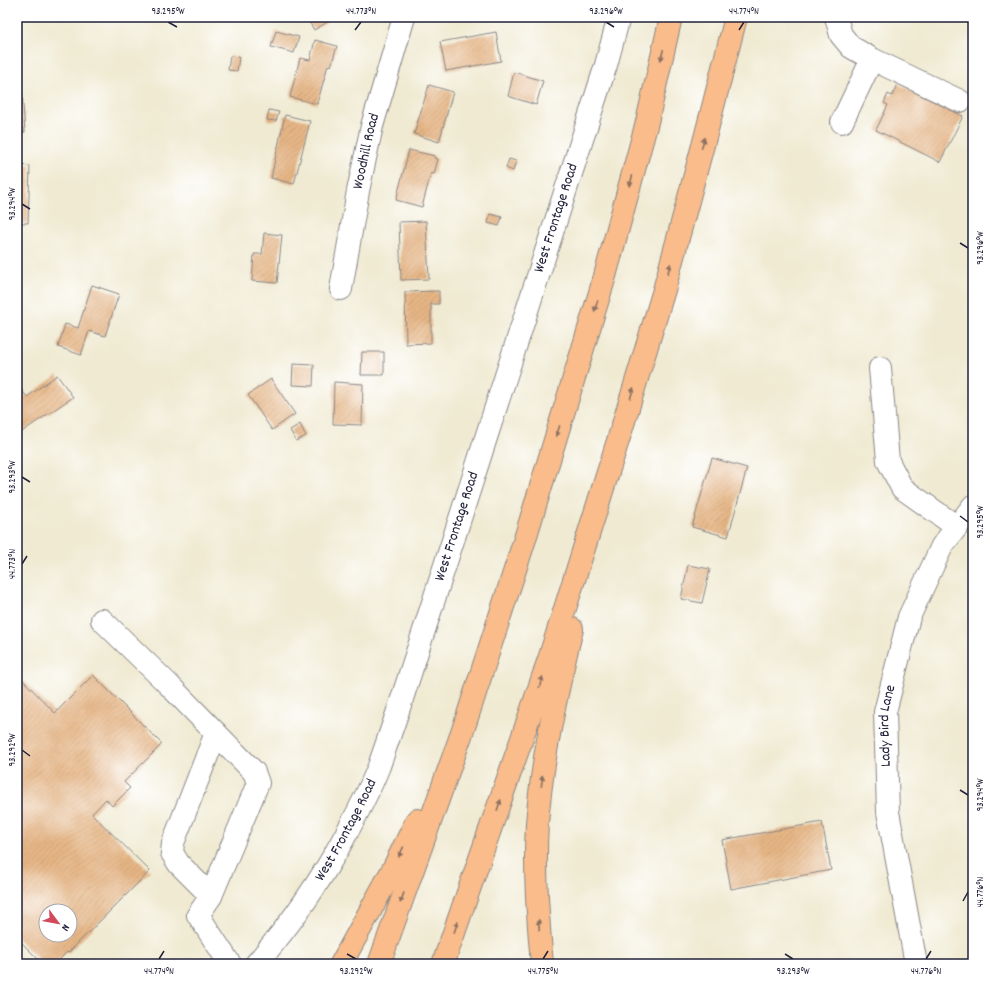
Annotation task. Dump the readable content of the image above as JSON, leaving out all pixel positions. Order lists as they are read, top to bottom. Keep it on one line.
{"streets":{"street":["Woodhill Road","West Frontage Road","Lady Bird Lane"]},"north":"bottom right","coordinates":["93.295°W","44.773°N","93.296°W","44.774°N","93.294°W","93.293°W","93.292°W","44.776°N","44.775°N"]}
